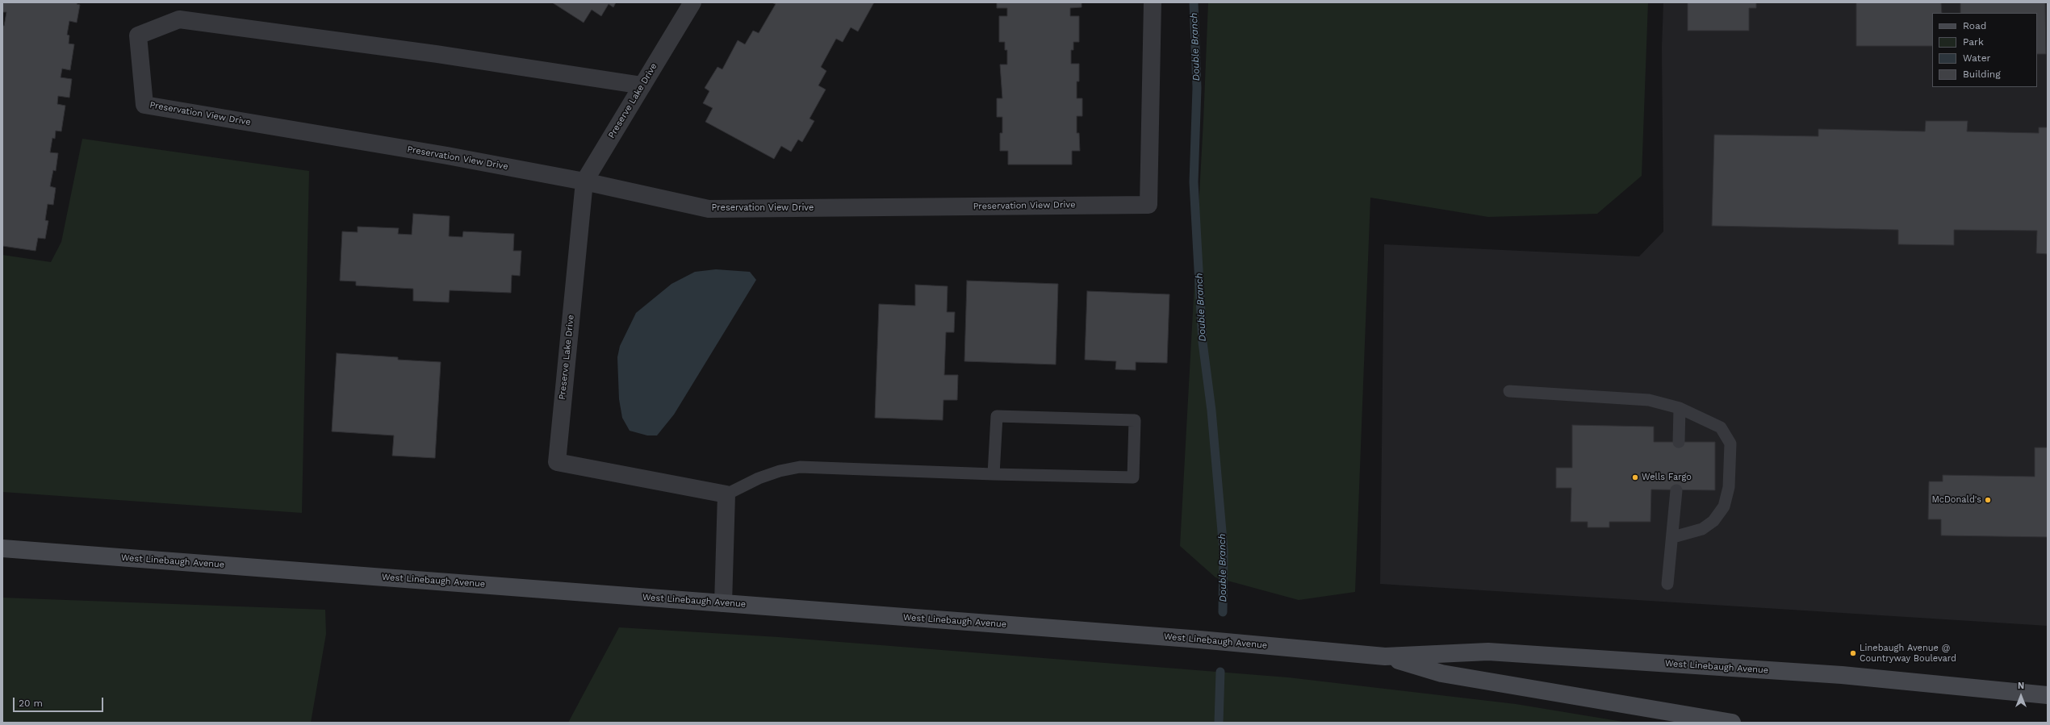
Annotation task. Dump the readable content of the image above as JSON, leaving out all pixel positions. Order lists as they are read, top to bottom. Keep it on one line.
{"streets":{"main road":["West Linebaugh Avenue"],"street":["Preserve Lake Drive","Preservation View Drive"]},"crossings":[["Preserve Lake Drive","Preservation View Drive"]],"water":["Double Branch"],"places":["Wells Fargo","McDonald's","Linebaugh Avenue @ Countryway Boulevard"],"legend":["Road","Park","Water","Building"],"scale_bar":"20 m","north":"top"}
